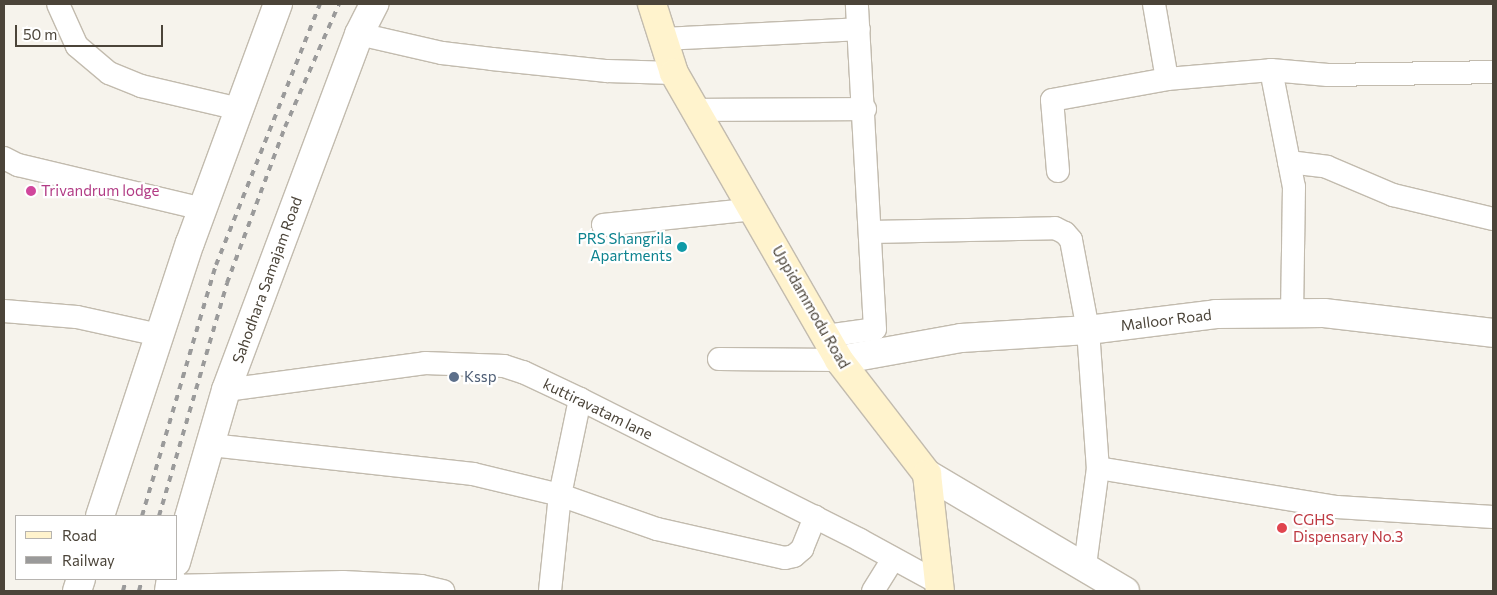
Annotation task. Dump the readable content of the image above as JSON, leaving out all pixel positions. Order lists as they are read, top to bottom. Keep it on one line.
{"streets":{"main road":["Uppidammodu Road"],"street":["Sahodhara Samajam Road","Malloor Road","kuttiravatam lane"]},"crossings":[["Sahodhara Samajam Road","kuttiravatam lane"],["Uppidammodu Road","Malloor Road"]],"places":["Trivandrum lodge","PRS Shangrila Apartments","Kssp","CGHS Dispensary No.3"],"legend":["Road","Railway"],"scale_bar":"50 m"}
